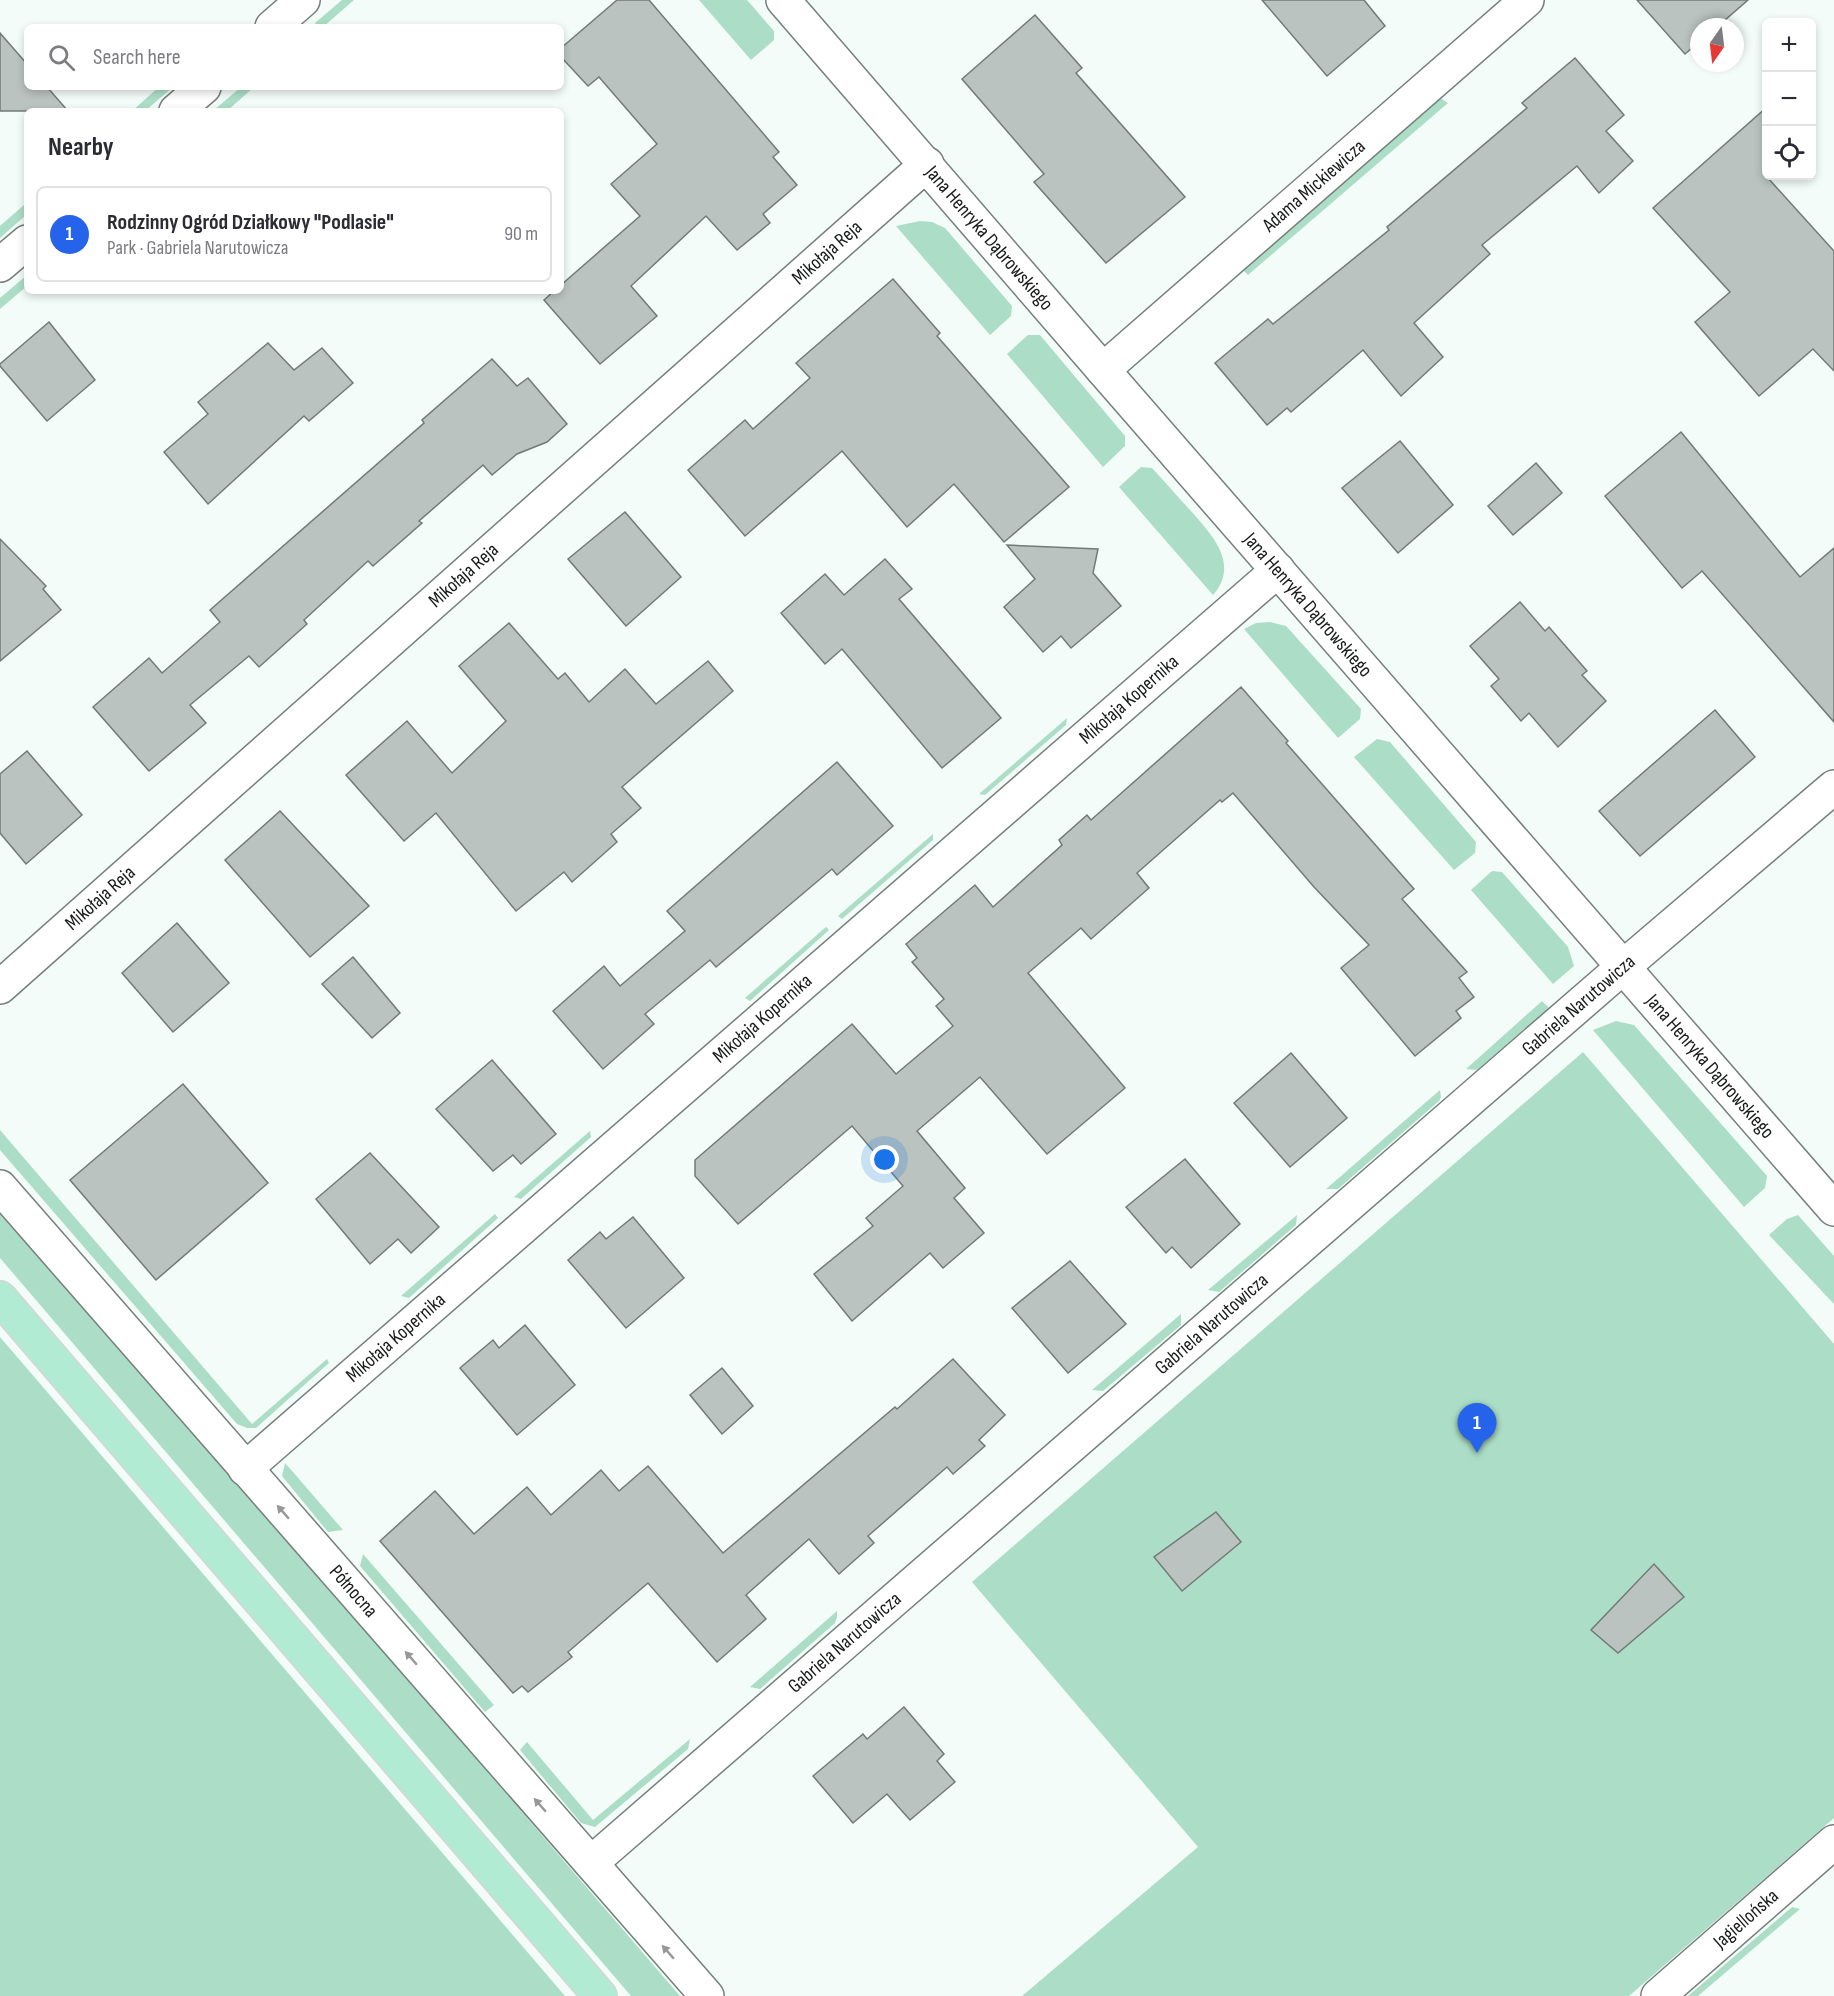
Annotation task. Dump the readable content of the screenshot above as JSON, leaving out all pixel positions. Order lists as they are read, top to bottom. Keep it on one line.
{"streets":{"street":["Adama Mickiewicza","Jana Henryka Dąbrowskiego","Mikołaja Reja","Mikołaja Kopernika","Gabriela Narutowicza","Północna","Jagiellońska"]},"crossings":[["Adama Mickiewicza","Jana Henryka Dąbrowskiego"],["Jana Henryka Dąbrowskiego","Mikołaja Reja"],["Jana Henryka Dąbrowskiego","Mikołaja Kopernika"],["Jana Henryka Dąbrowskiego","Gabriela Narutowicza"],["Mikołaja Kopernika","Północna"],["Gabriela Narutowicza","Północna"]],"one_way":["Północna"],"north":"bottom","page":{"map_buttons":["+","−"],"search":"Search here","heading":"Nearby","list":[{"mark":"1","name":"Rodzinny Ogród Działkowy \"Podlasie\"","note":"Park · Gabriela Narutowicza","value":"90 m"}],"pins":"1"}}
